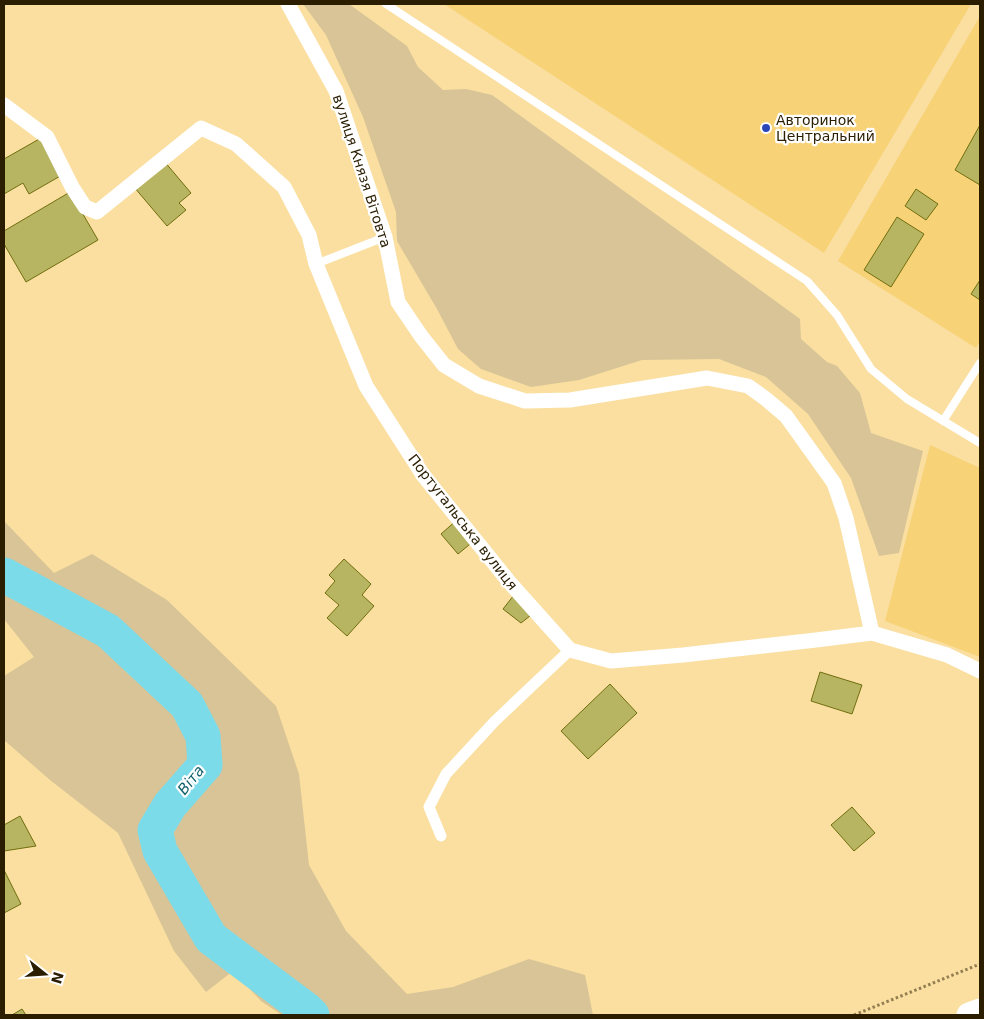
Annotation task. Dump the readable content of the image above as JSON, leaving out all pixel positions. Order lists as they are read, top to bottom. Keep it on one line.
{"streets":{"street":["вулиця Князя Вітовта","Португальська вулиця"]},"water":["Віта"],"places":["Авторинок Центральний"],"north":"right"}
